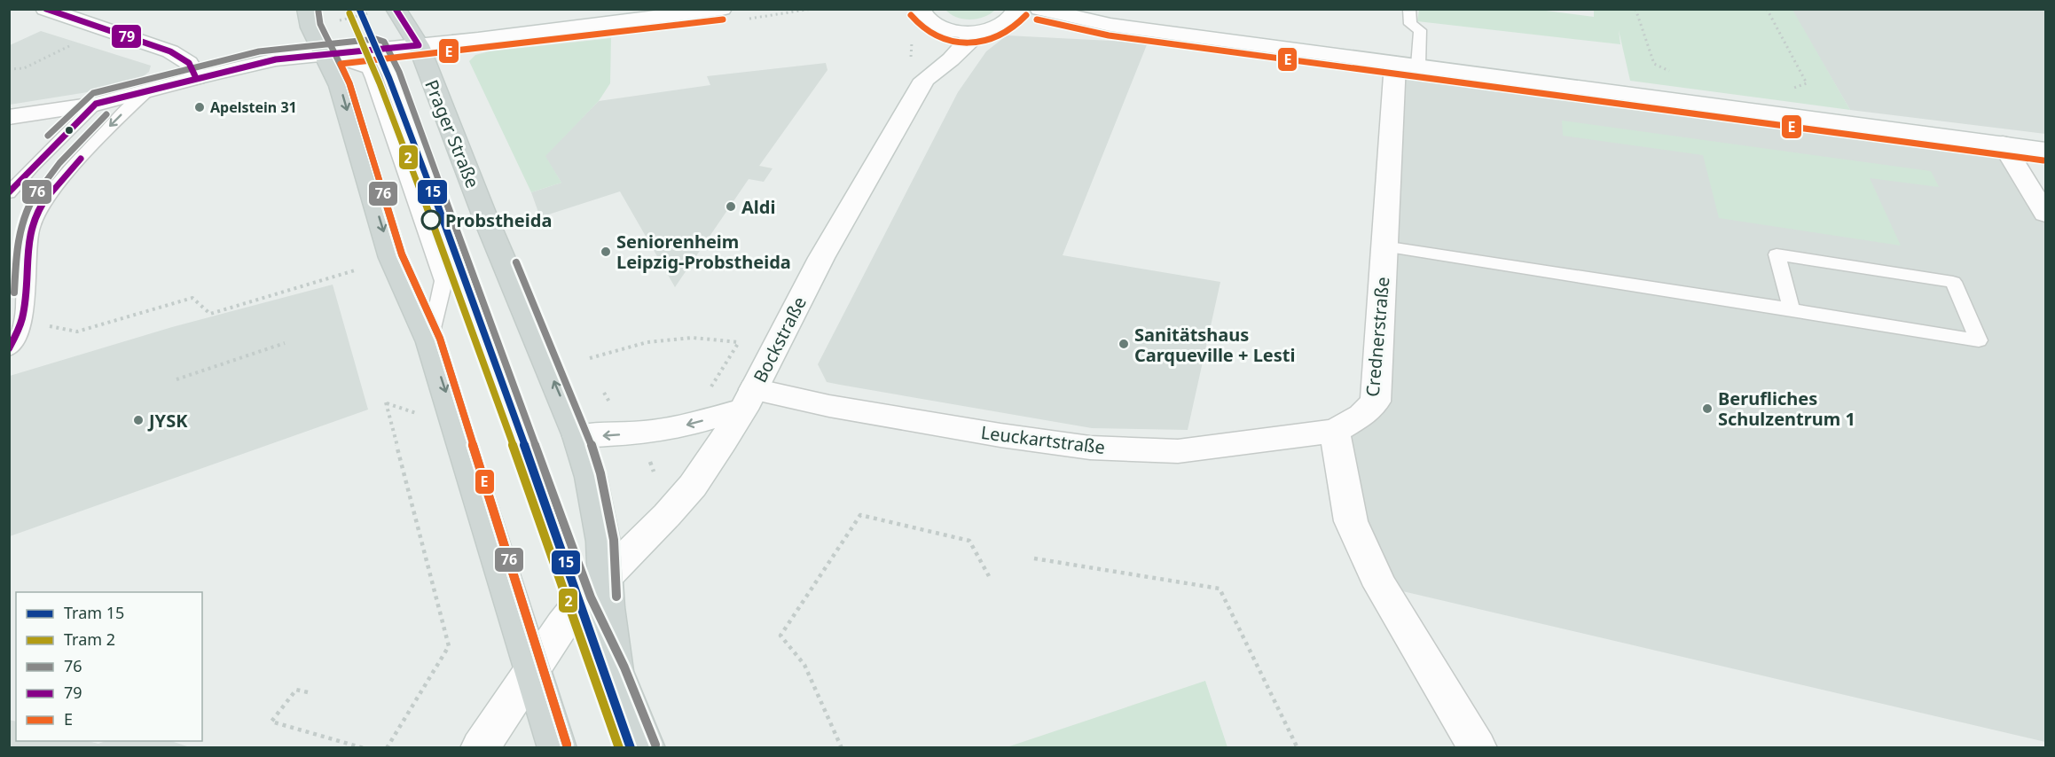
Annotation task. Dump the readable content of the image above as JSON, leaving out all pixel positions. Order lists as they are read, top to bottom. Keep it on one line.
{"streets":{"main road":["Prager Straße"],"street":["Crednerstraße","Bockstraße","Leuckartstraße"]},"crossings":[["Prager Straße","Bockstraße"],["Crednerstraße","Leuckartstraße"],["Bockstraße","Leuckartstraße"]],"places":["Apelstein 31","Aldi","Probstheida","Seniorenheim Leipzig-Probstheida","Sanitätshaus Carqueville + Lesti","Berufliches Schulzentrum 1","JYSK"],"lines":["tram line 15","transit line 79","transit line 76","tram line 2","transit line E"],"legend":["Tram 15","Tram 2","76","79","E"]}
